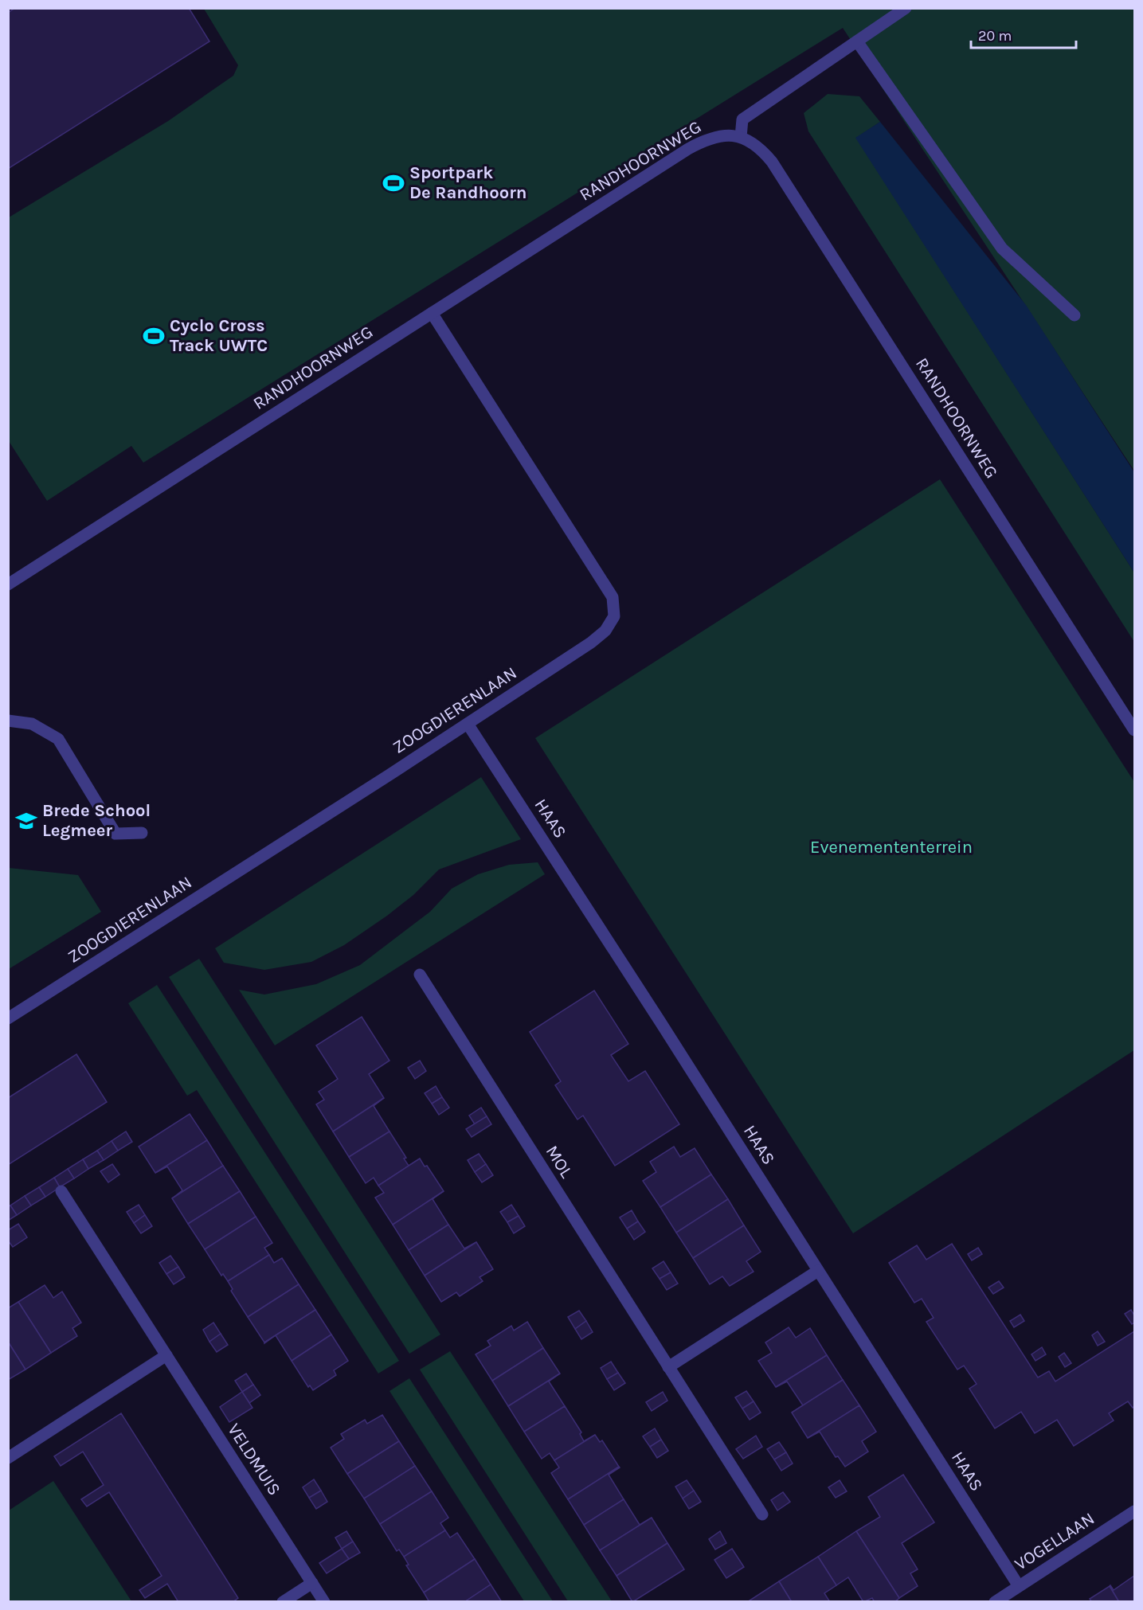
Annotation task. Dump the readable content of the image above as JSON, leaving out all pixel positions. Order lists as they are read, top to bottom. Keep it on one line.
{"streets":{"street":["RANDHOORNWEG","ZOOGDIERENLAAN","HAAS","MOL","VELDMUIS","VOGELLAAN"]},"crossings":[["RANDHOORNWEG","ZOOGDIERENLAAN"],["ZOOGDIERENLAAN","HAAS"],["HAAS","VOGELLAAN"]],"parks":["Evenemententerrein"],"places":{"sports":["Sportpark De Randhoorn","Cyclo Cross Track UWTC"],"school or university":["Brede School Legmeer"]},"scale_bar":"20 m"}
